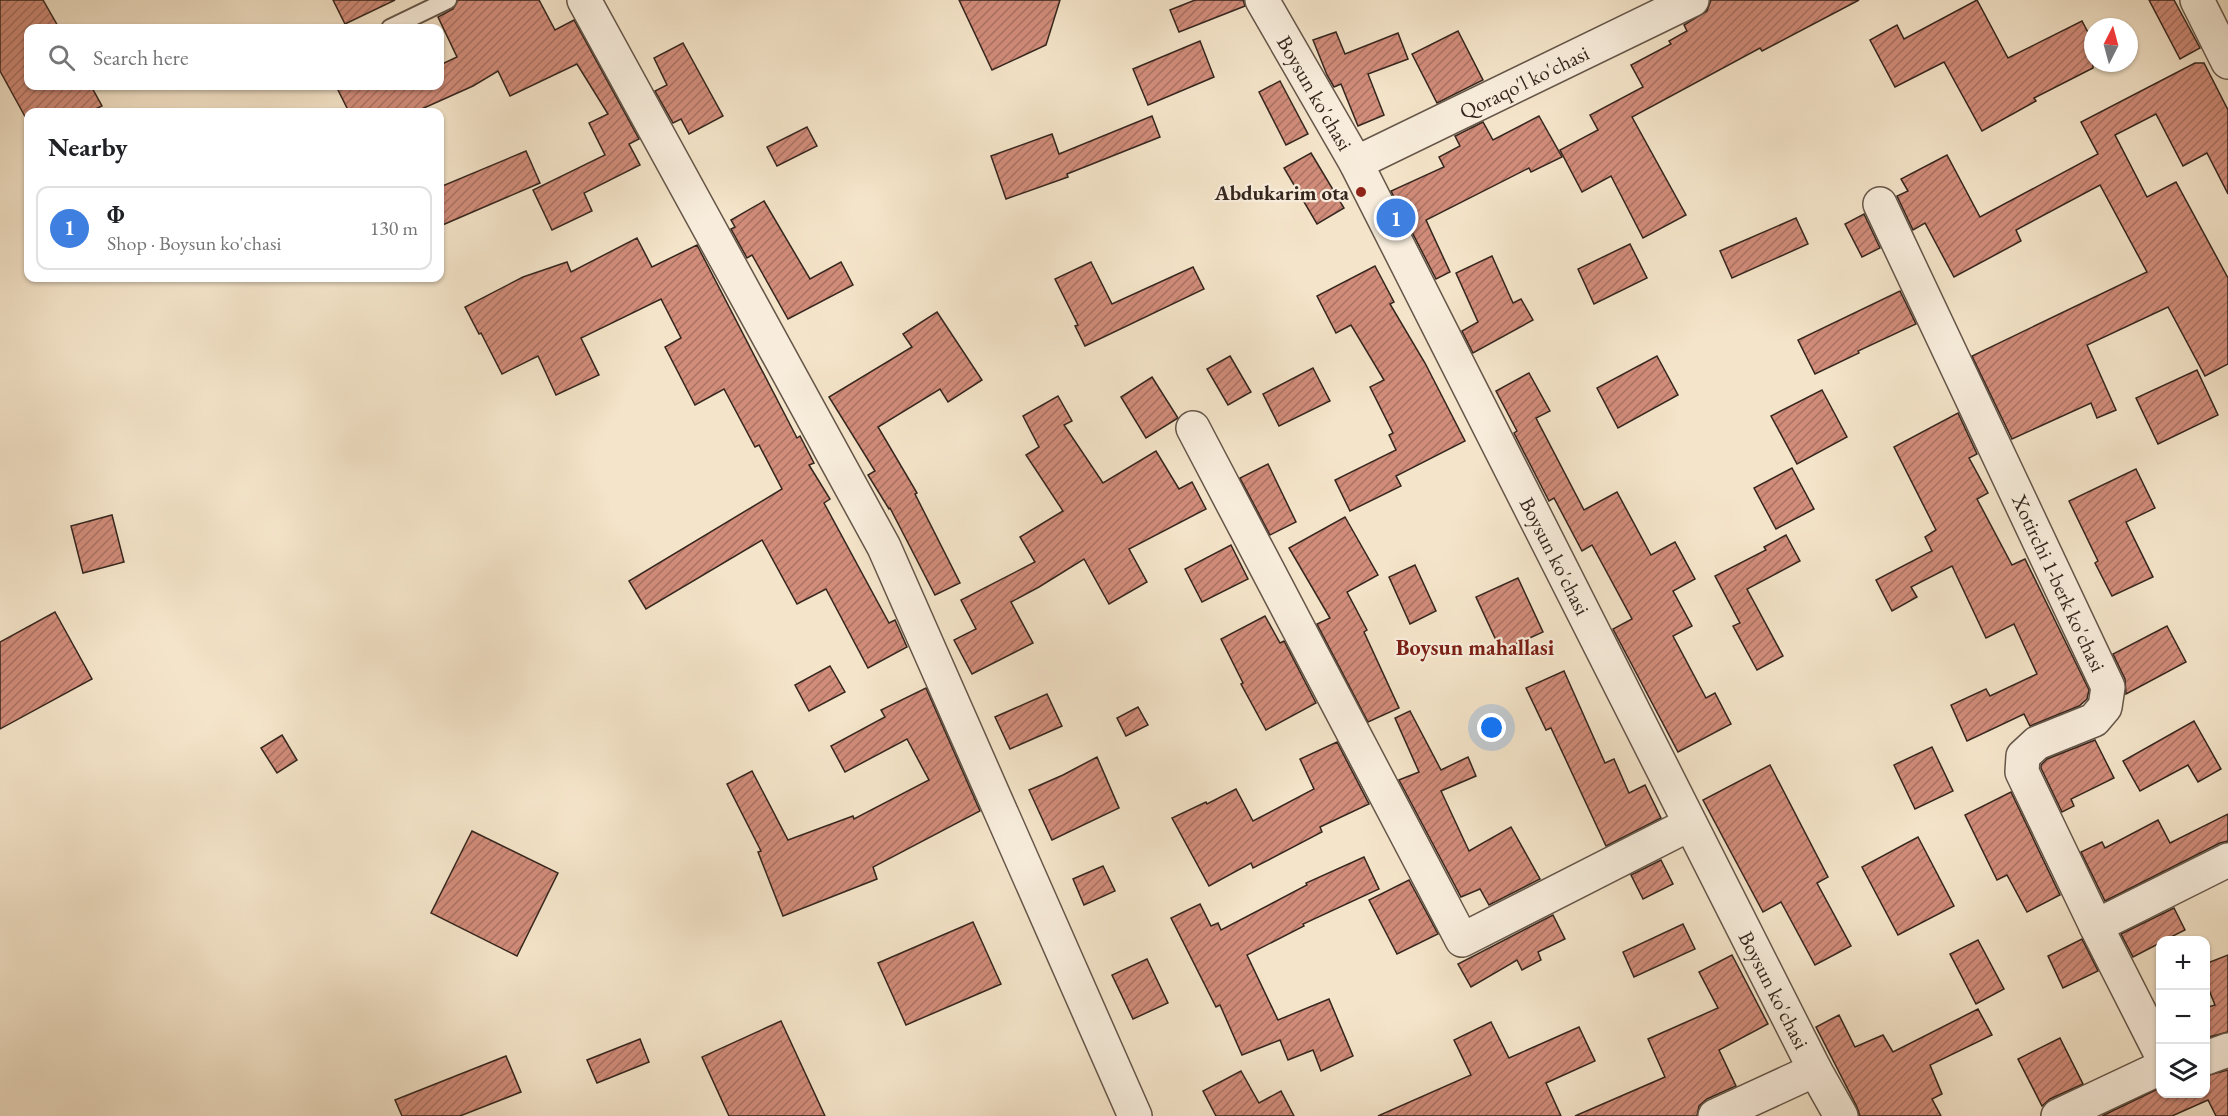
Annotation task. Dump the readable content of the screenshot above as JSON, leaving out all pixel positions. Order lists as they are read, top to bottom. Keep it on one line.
{"streets":{"street":["Qoraqo'l ko'chasi","Boysun ko'chasi","Xotirchi 1-berk ko'chasi"]},"crossings":[["Qoraqo'l ko'chasi","Boysun ko'chasi"]],"districts":["Boysun mahallasi"],"places":["Abdukarim ota"],"north":"top","page":{"search":"Search here","heading":"Nearby","list":[{"mark":"1","name":"Ф","note":"Shop · Boysun ko'chasi","value":"130 m"}],"pins":"1","map_buttons":["+","−"]}}
